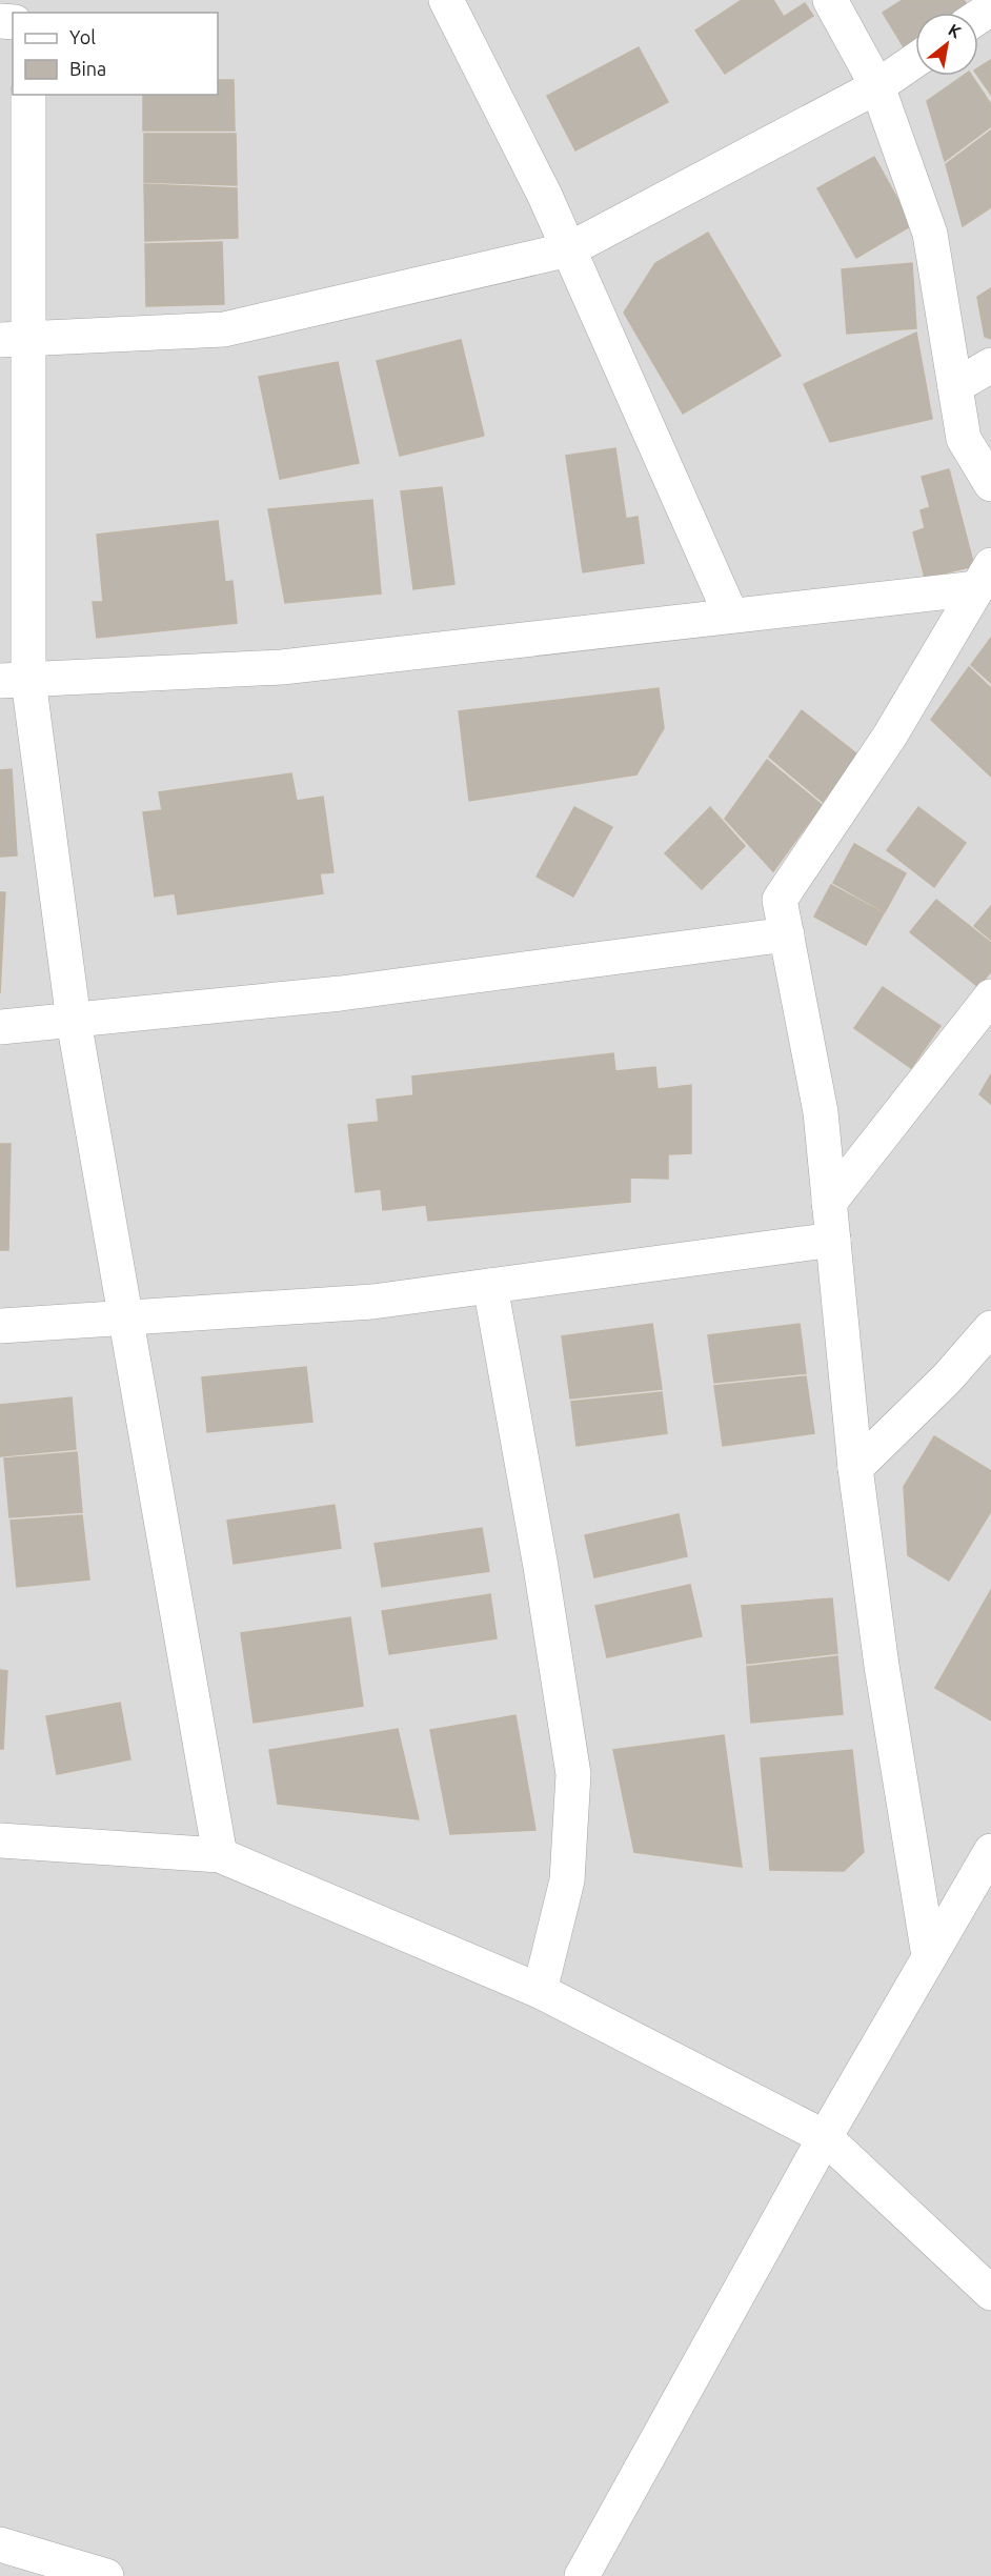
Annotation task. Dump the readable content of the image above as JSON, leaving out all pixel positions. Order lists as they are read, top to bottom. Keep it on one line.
{"legend":["Yol","Bina"],"north":"top right"}
